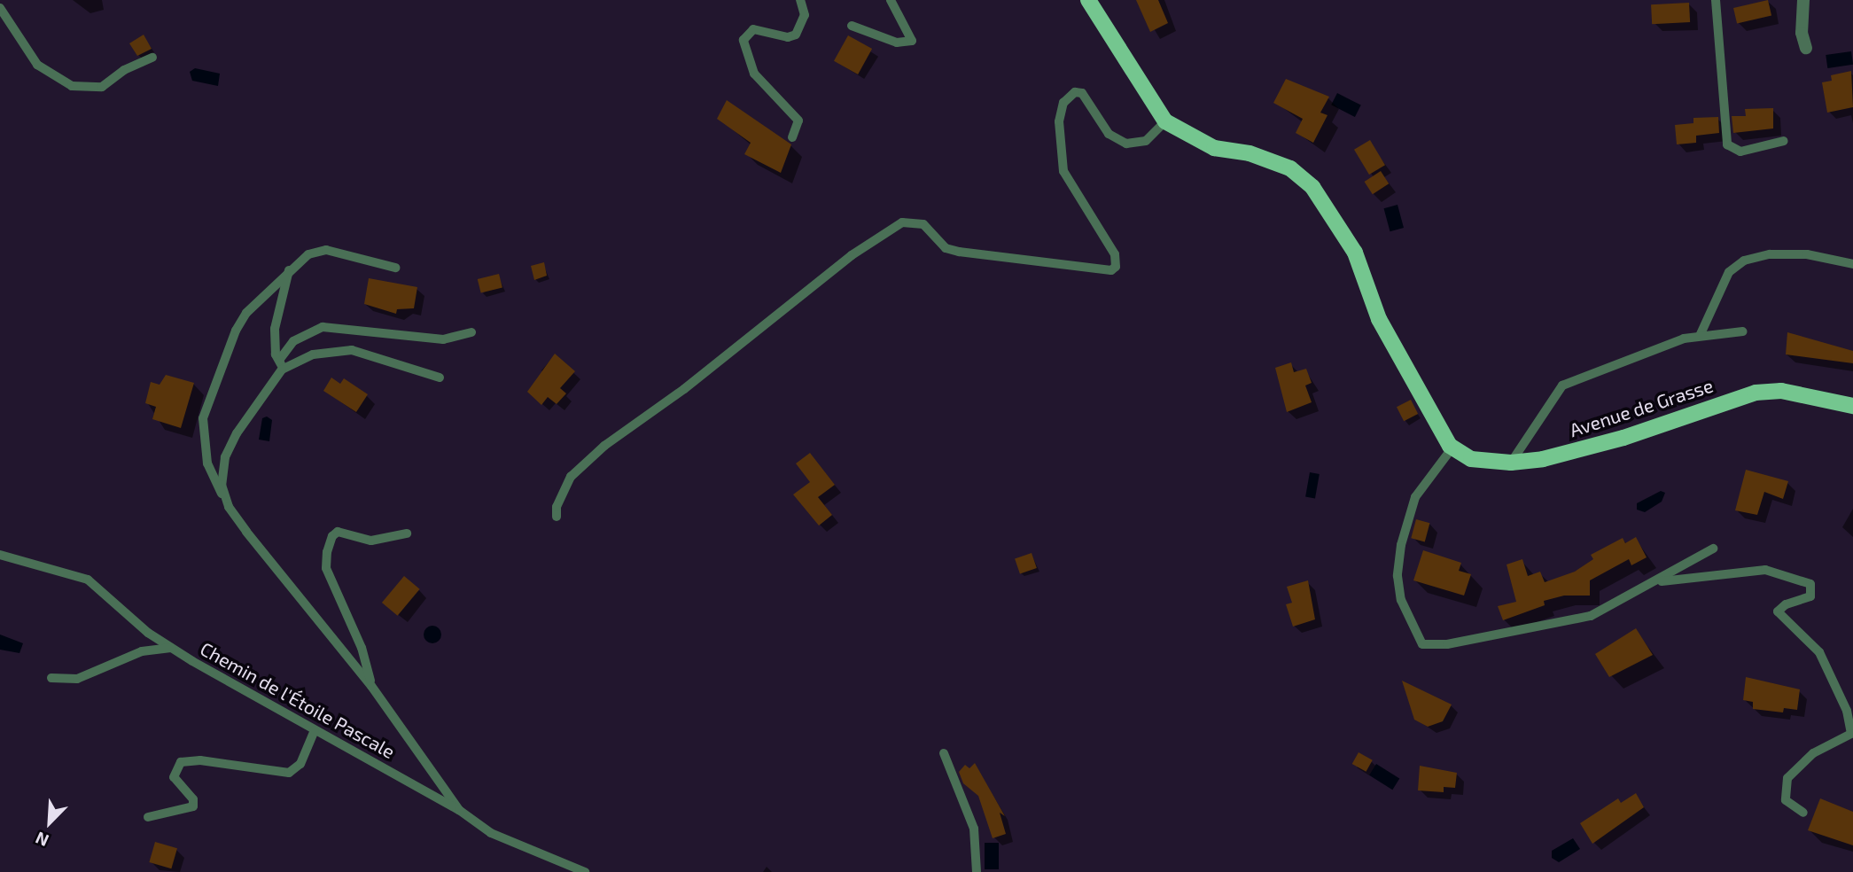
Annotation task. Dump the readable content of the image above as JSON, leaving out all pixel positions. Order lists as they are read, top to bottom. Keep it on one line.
{"streets":{"main road":["Avenue de Grasse"],"lane":["Chemin de l'Étoile Pascale"]},"north":"bottom left"}
